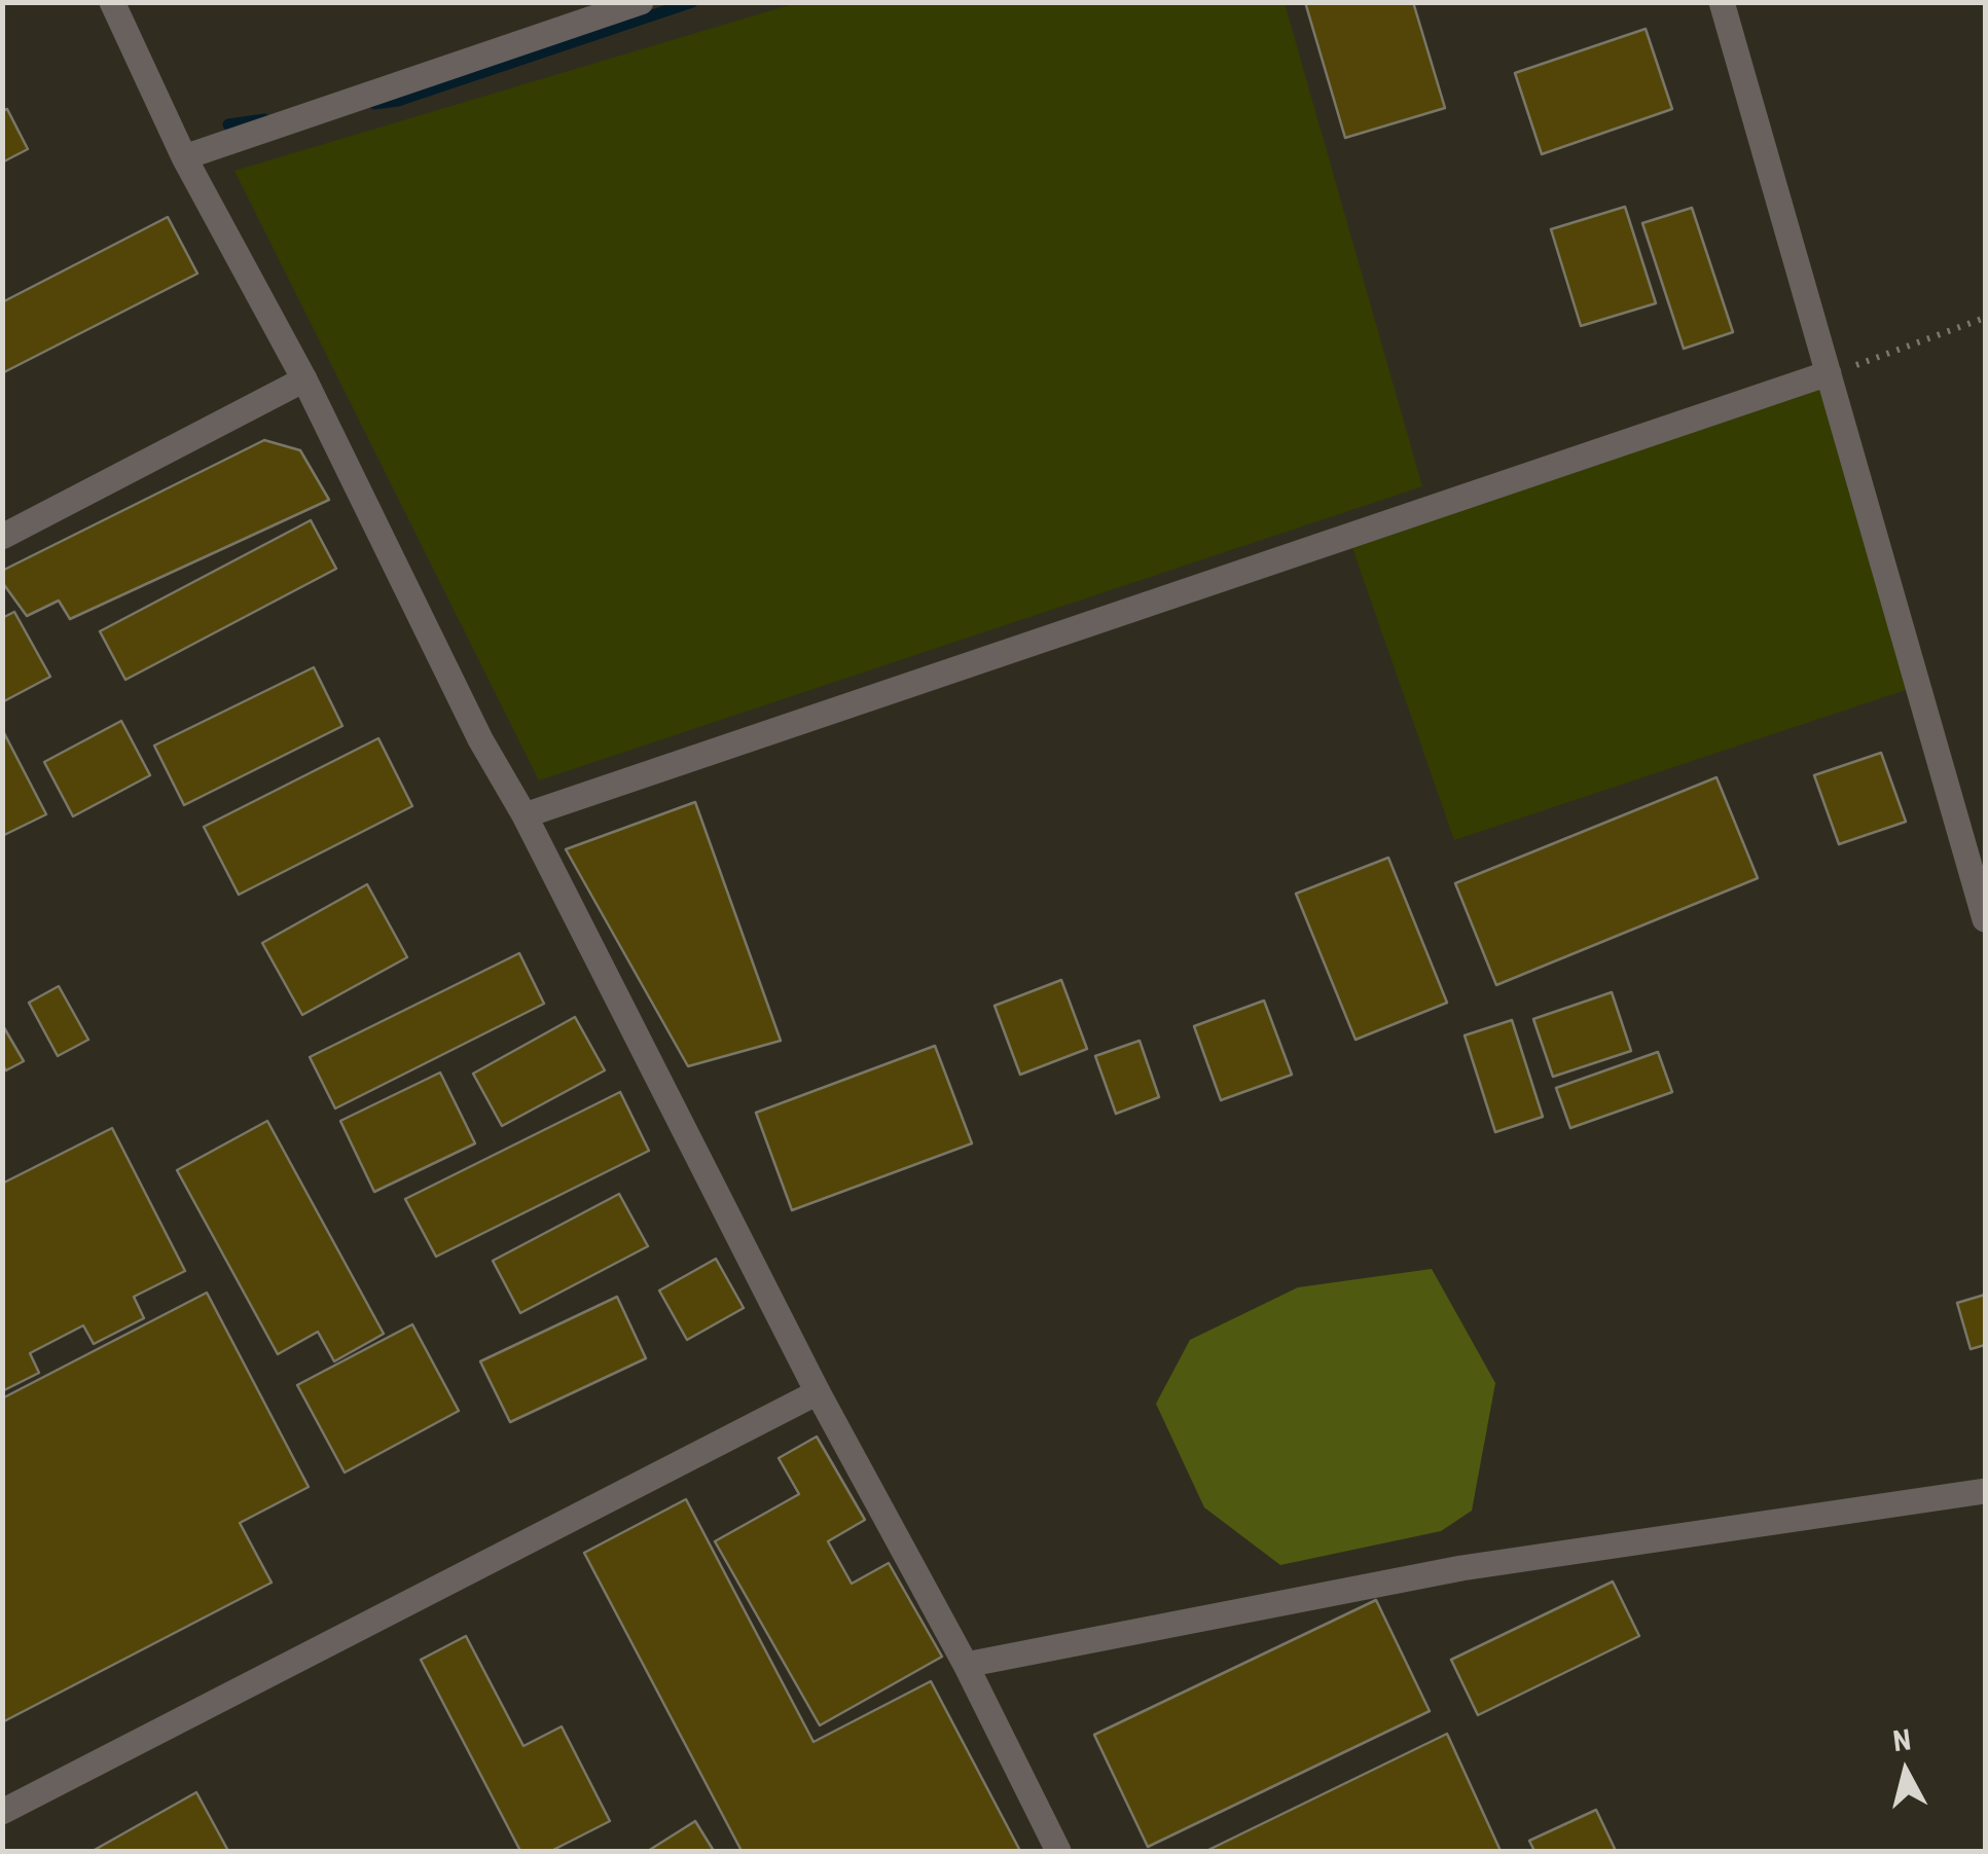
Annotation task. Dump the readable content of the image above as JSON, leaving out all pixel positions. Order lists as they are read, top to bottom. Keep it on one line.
{"north":"top"}
